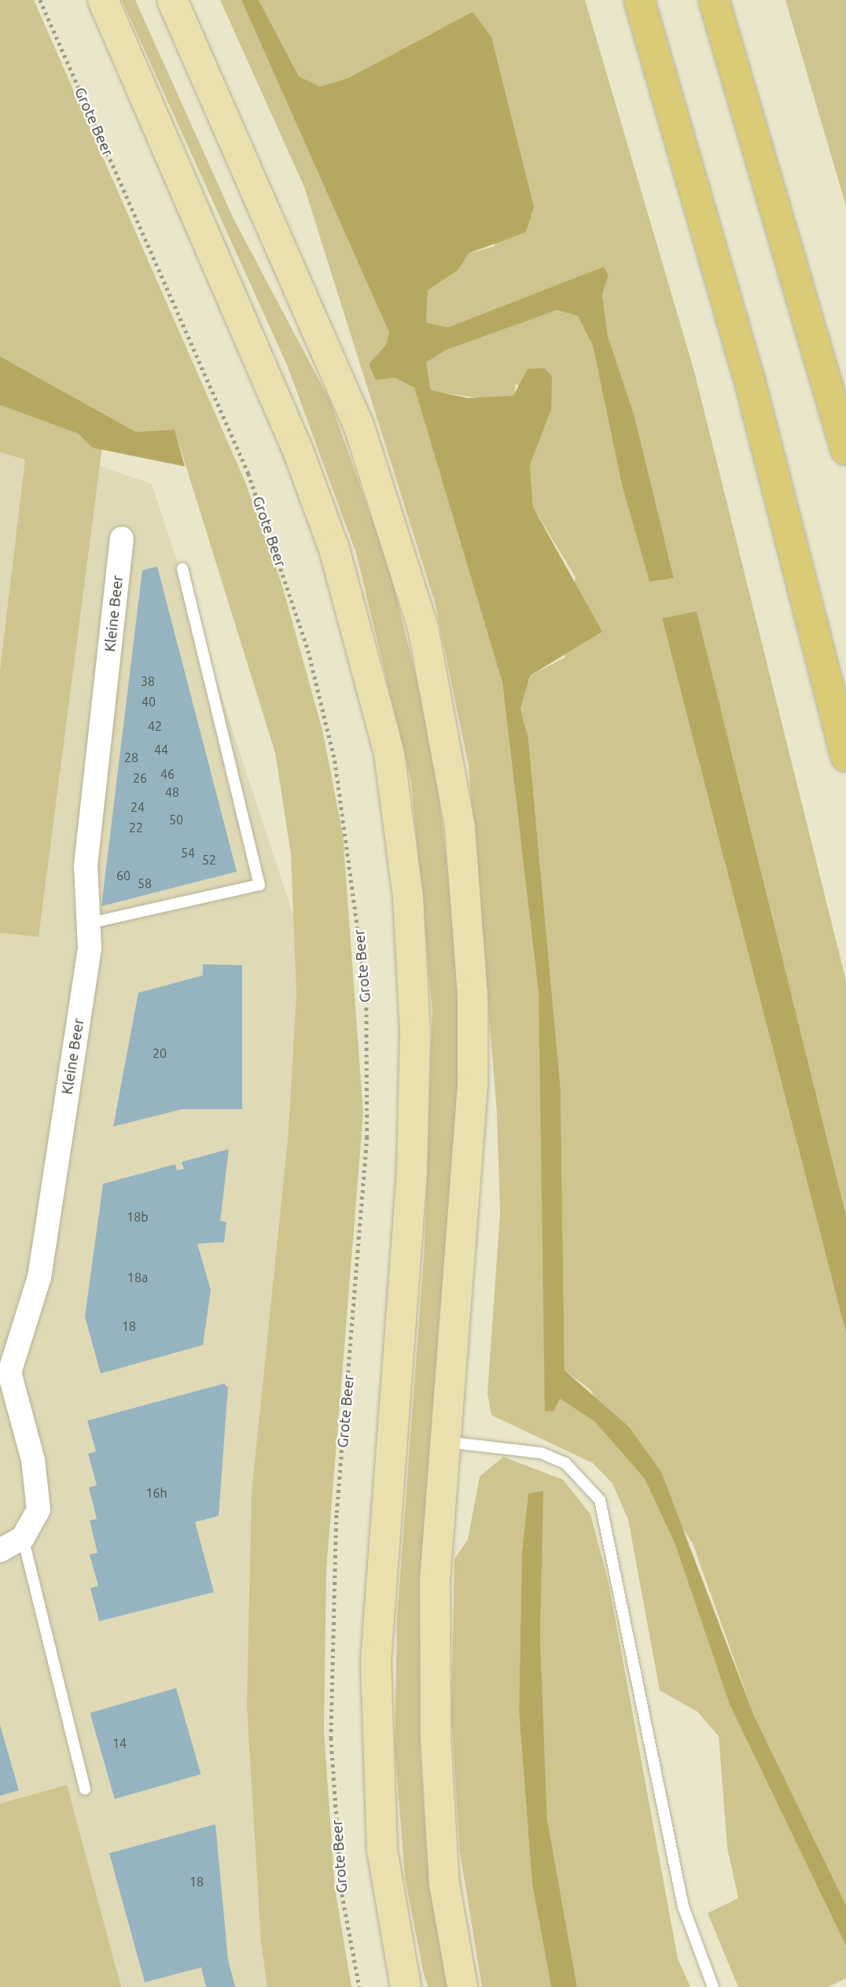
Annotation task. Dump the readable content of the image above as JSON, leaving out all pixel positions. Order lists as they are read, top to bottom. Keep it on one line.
{"streets":{"street":["Kleine Beer"],"path":["Grote Beer"]},"house_numbers":["38","40","42","44","28","46","26","48","24","50","22","54","52","60","58","20","18b","18a","18","16h","14","18"]}
